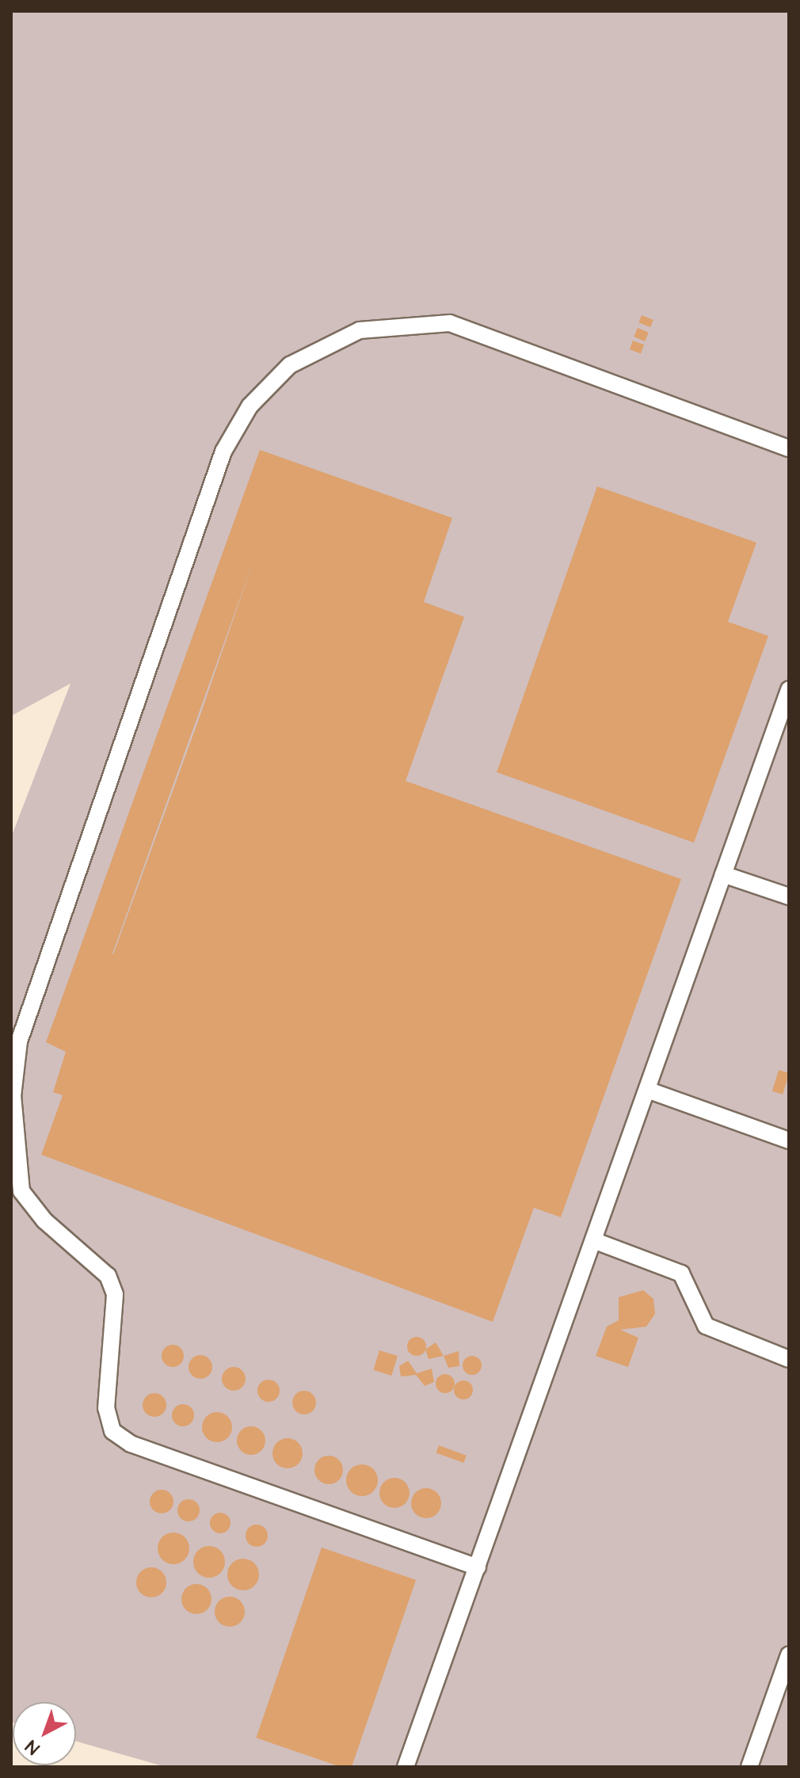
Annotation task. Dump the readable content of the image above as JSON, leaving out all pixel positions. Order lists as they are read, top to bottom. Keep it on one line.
{"north":"bottom left"}
